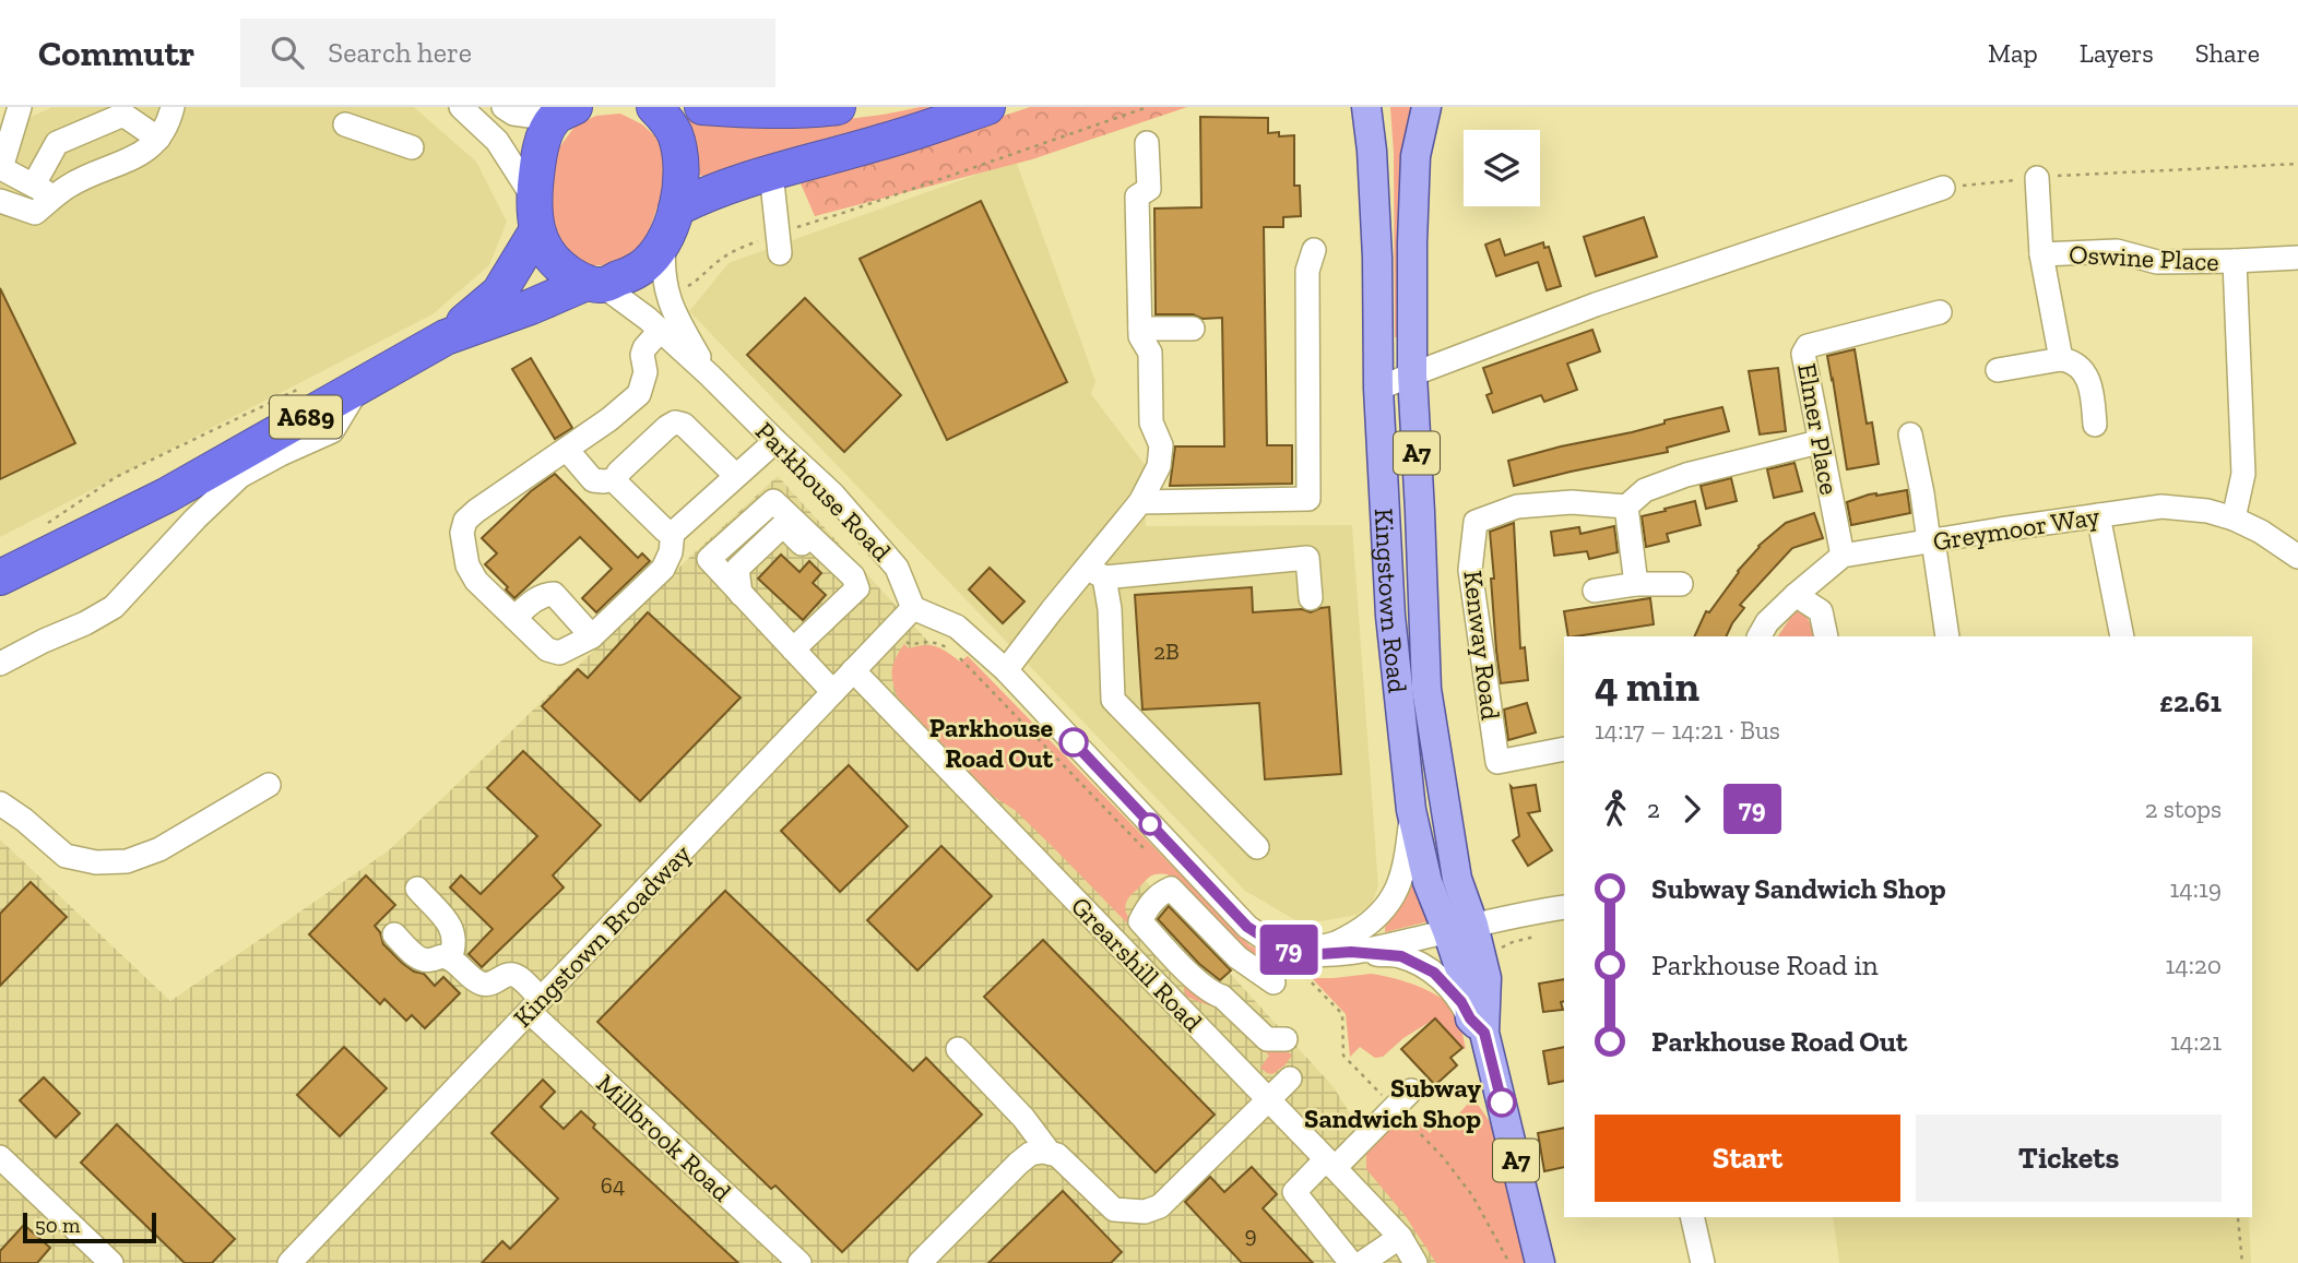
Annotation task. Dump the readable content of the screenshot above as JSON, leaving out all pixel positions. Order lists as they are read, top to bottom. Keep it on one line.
{"streets":{"highway":["A689"],"main road":["A7","Kingstown Road"],"street":["Oswine Place","Elmer Place","Parkhouse Road","Greymoor Way","Kenway Road","Kingstown Broadway","Grearshill Road","Millbrook Road"]},"crossings":[["Oswine Place","Greymoor Way"],["A689","Parkhouse Road"],["Elmer Place","Greymoor Way"],["Parkhouse Road","Kingstown Broadway"],["Kingstown Broadway","Grearshill Road"],["Kingstown Broadway","Millbrook Road"]],"places":["Parkhouse Road Out","Subway Sandwich Shop"],"lines":["bus line 79"],"house_numbers":["2B","64","9"],"scale_bar":"50 m","page":{"header":"Commutr","search":"Search here","nav":["Map","Layers","Share"],"on_map":"79","heading":["4 min","14:17 – 14:21 · Bus","£2.61"],"legs":["2","79","2 stops"],"list":[{"name":"Subway Sandwich Shop","value":"14:19"},{"name":"Parkhouse Road in","value":"14:20"},{"name":"Parkhouse Road Out","value":"14:21"}],"buttons":["Start","Tickets"],"scale":"50 m"}}
